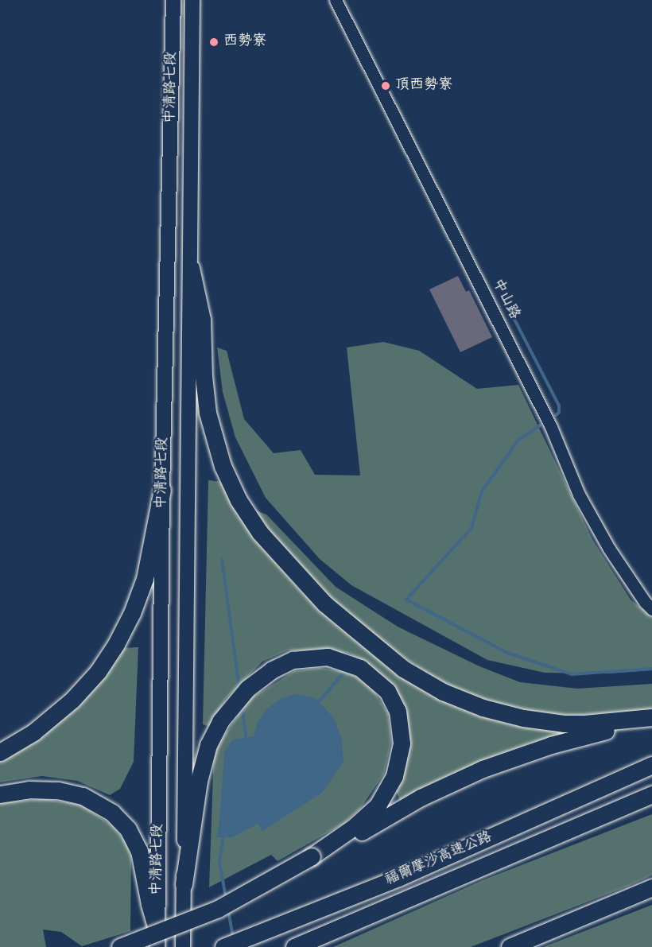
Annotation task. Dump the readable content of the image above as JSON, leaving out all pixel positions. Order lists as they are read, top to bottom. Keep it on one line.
{"streets":{"highway":["福爾摩沙高速公路"],"main road":["中清路七段"],"street":["中山路"]},"places":["西勢寮","頂西勢寮"]}
